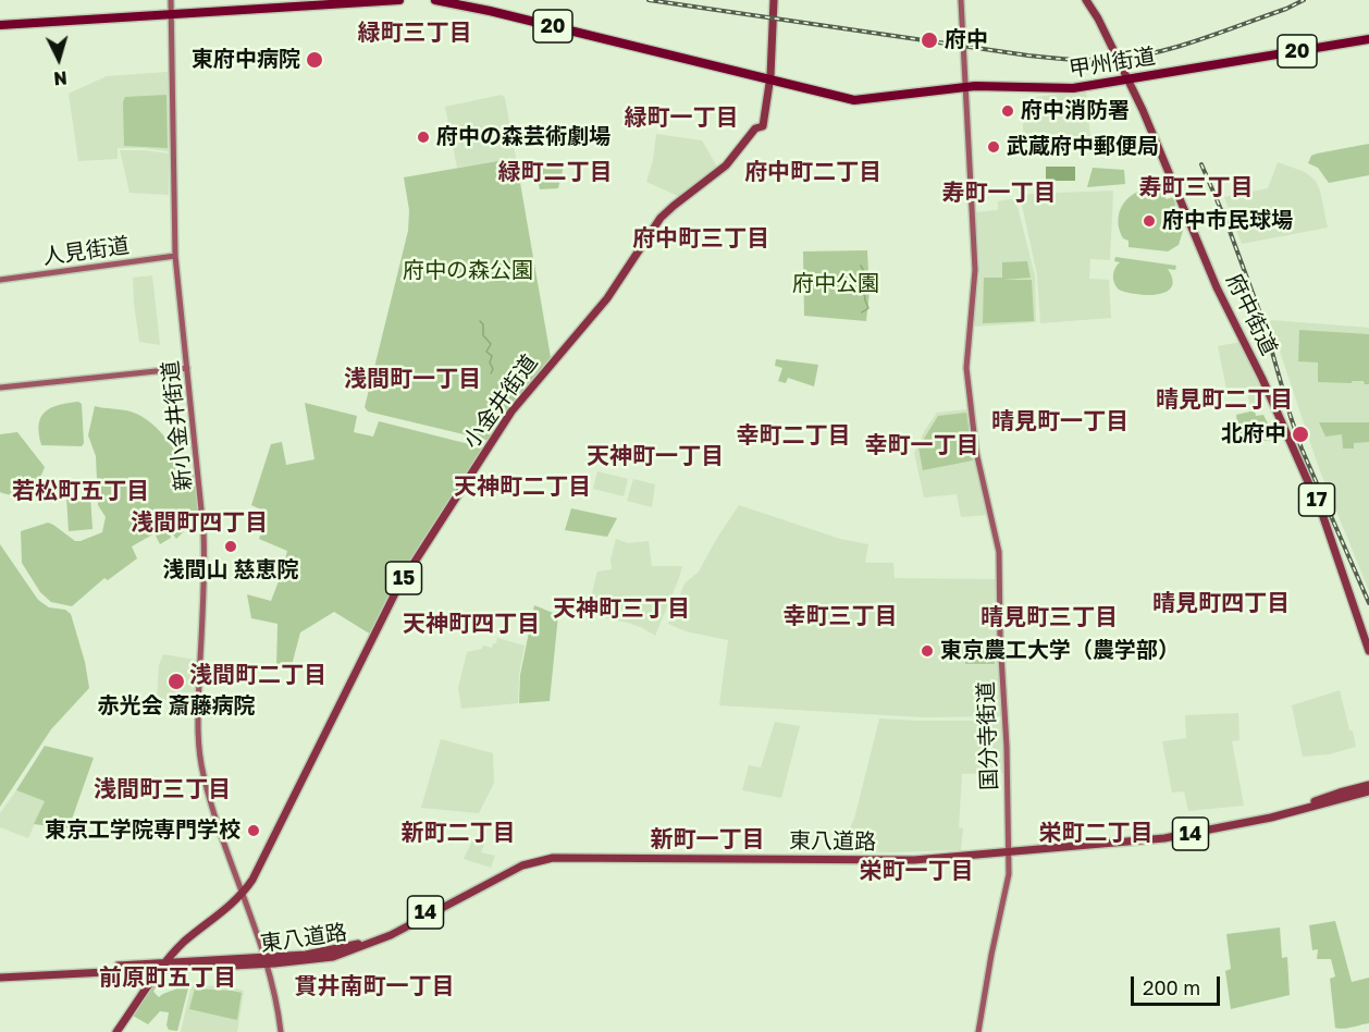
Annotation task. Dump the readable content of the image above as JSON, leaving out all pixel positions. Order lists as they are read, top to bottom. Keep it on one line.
{"streets":{"highway":["20","甲州街道"],"main road":["人見街道","府中街道","小金井街道","新小金井街道","17","15","国分寺街道","14","東八道路"]},"crossings":[["甲州街道","府中街道"],["甲州街道","小金井街道"],["甲州街道","国分寺街道"],["人見街道","新小金井街道"],["小金井街道","新小金井街道"],["小金井街道","東八道路"],["新小金井街道","東八道路"],["国分寺街道","東八道路"],["14","東八道路"]],"districts":["緑町三丁目","緑町一丁目","緑町二丁目","府中町二丁目","寿町三丁目","寿町一丁目","府中町三丁目","浅間町一丁目","晴見町二丁目","晴見町一丁目","幸町二丁目","幸町一丁目","天神町一丁目","天神町二丁目","若松町五丁目","浅間町四丁目","晴見町四丁目","天神町三丁目","幸町三丁目","晴見町三丁目","天神町四丁目","浅間町二丁目","浅間町三丁目","新町二丁目","栄町二丁目","新町一丁目","栄町一丁目","前原町五丁目","貫井南町一丁目"],"parks":["府中の森公園","府中公園"],"places":["府中","東府中病院","府中消防署","府中の森芸術劇場","武蔵府中郵便局","府中市民球場","北府中","浅間山 慈恵院","東京農工大学（農学部）","赤光会 斎藤病院","東京工学院専門学校"],"scale_bar":"200 m","north":"bottom"}
